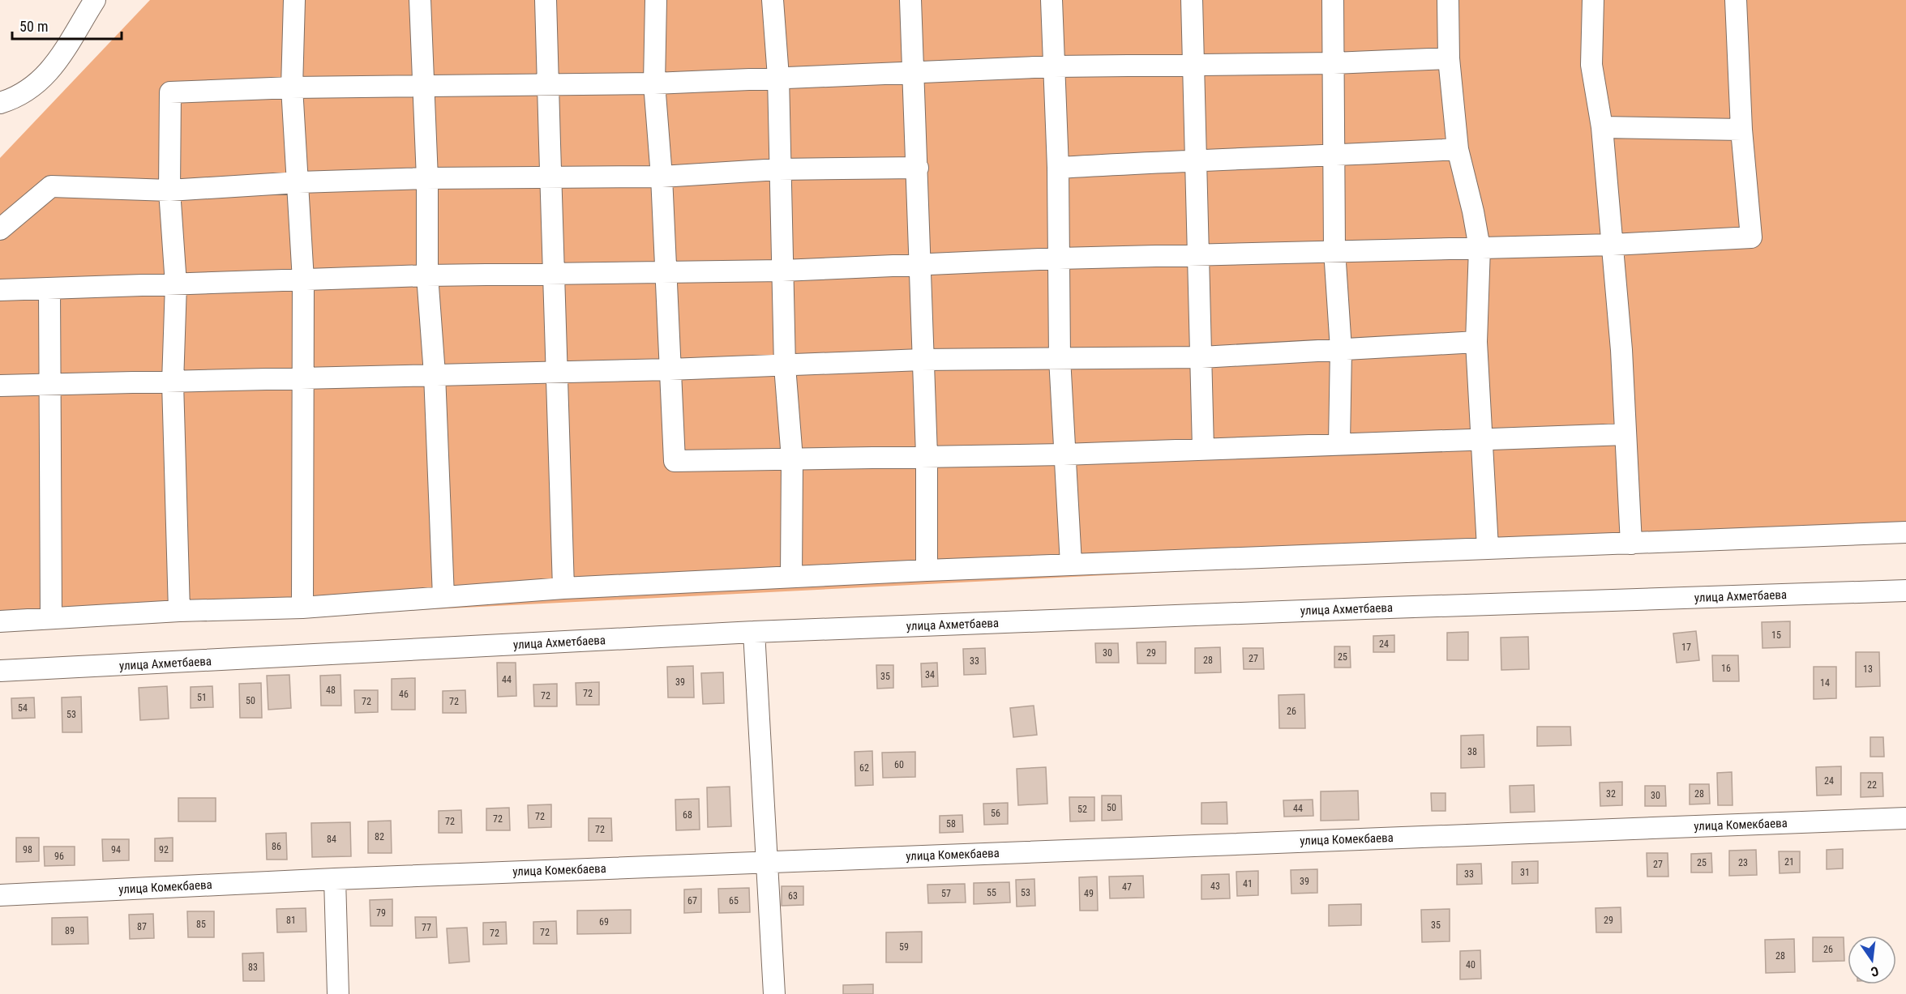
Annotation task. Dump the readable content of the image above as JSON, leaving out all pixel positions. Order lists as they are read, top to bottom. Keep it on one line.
{"streets":{"street":["улица Ахметбаева","улица Комекбаева"]},"house_numbers":["15","24","17","30","29","25","27","28","33","16","13","34","35","44","39","14","48","72","46","72","51","50","72","72","54","26","53","38","60","62","24","22","32","28","30","50","44","52","56","68","72","72","72","58","72","82","84","86","98","94","92","96","21","25","23","27","31","33","39","41","43","47","55","53","57","49","63","67","65","79","81","29","69","85","35","87","77","89","72","72","59","26","28","40","83"],"scale_bar":"50 m","north":"bottom"}
